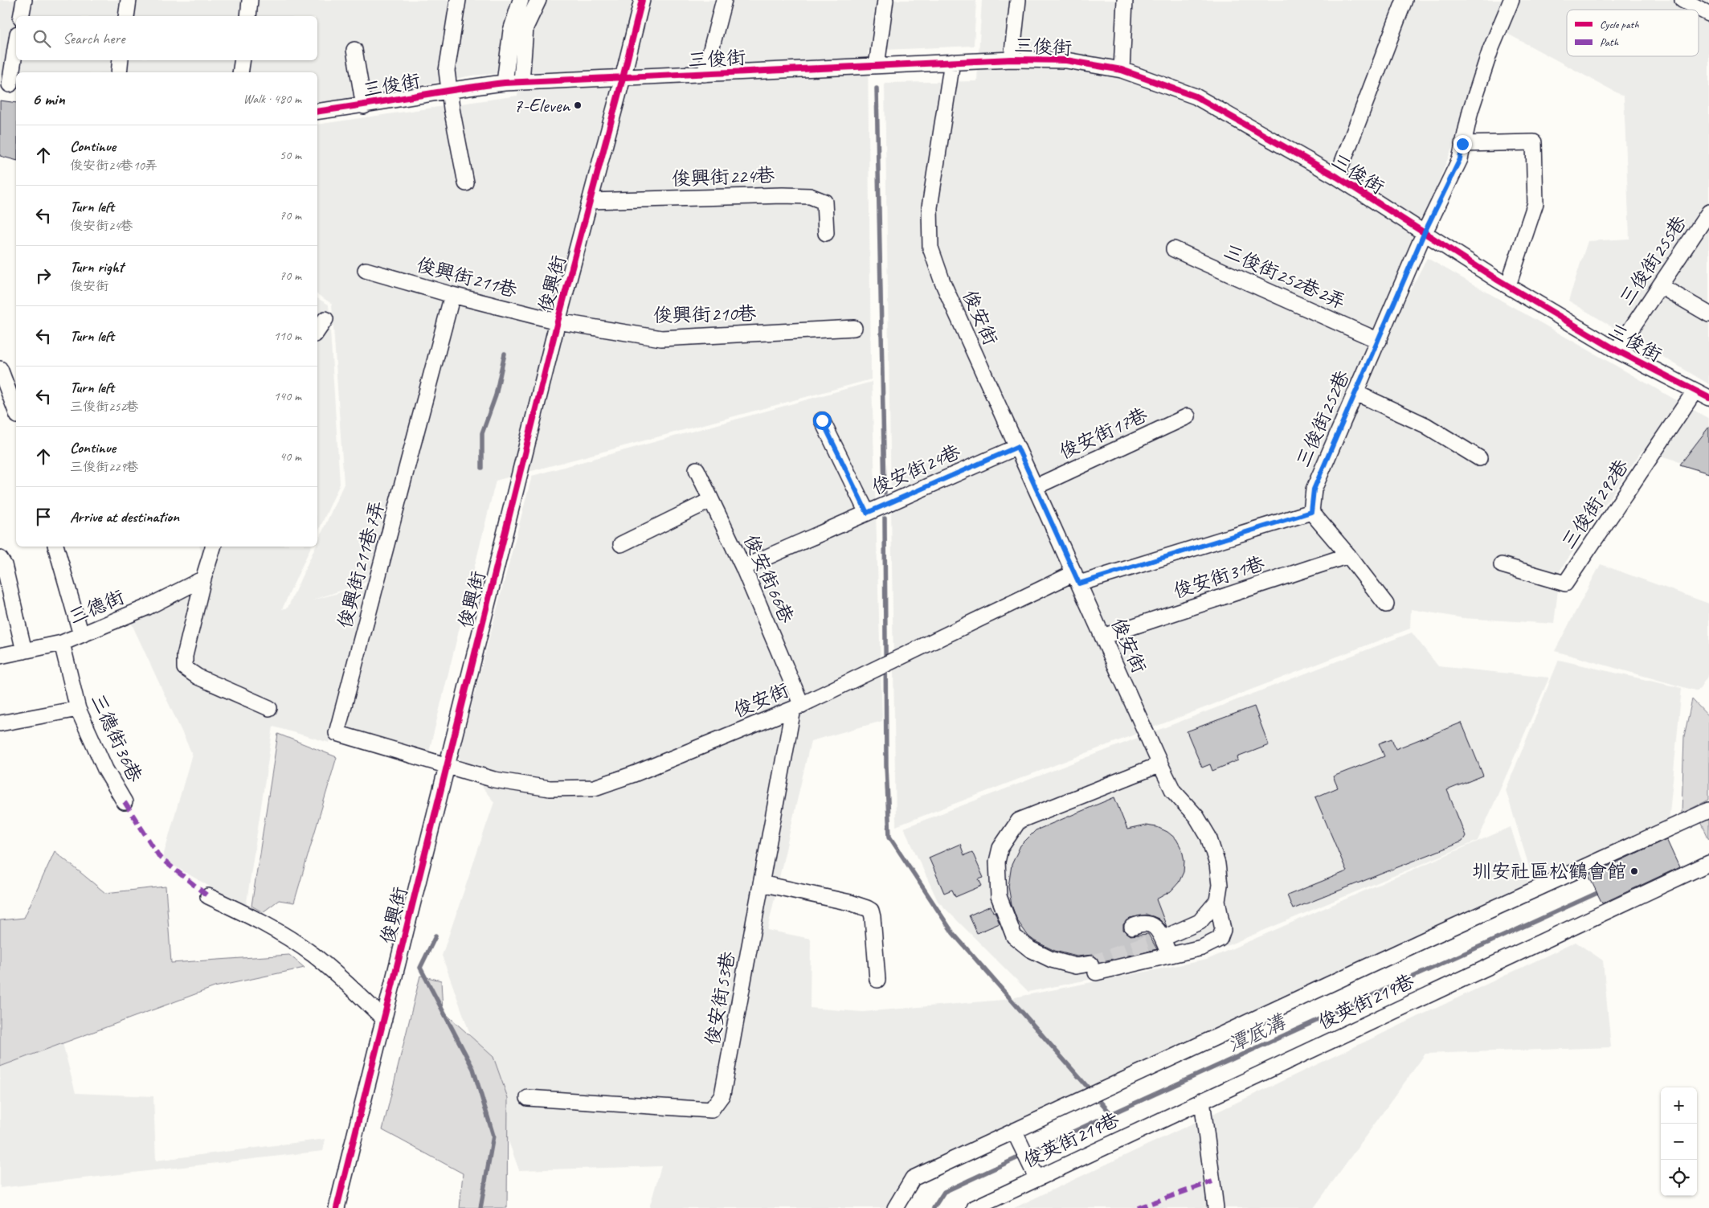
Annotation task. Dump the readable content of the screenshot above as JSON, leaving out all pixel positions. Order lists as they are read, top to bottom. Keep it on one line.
{"streets":{"street":["三俊街","俊興街224巷","三俊街255巷","三俊街252巷2弄","俊興街211巷","俊興街","俊興街210巷","俊安街","三俊街252巷","俊安街17巷","俊安街24巷","三俊街292巷","俊興街211巷7弄","俊安街31巷","俊安街66巷","三德街","三德街36巷","俊安街53巷","俊英街219巷"]},"crossings":[["三俊街","三俊街255巷"],["三俊街","俊興街"],["三俊街","俊安街"],["三俊街","三俊街252巷"],["三俊街","三俊街292巷"],["俊興街224巷","俊興街"],["三俊街252巷2弄","三俊街252巷"],["俊興街211巷","俊興街"],["俊興街211巷","俊興街210巷"],["俊興街211巷","俊興街211巷7弄"],["俊興街","俊興街210巷"],["俊興街","俊安街"],["俊興街","俊興街211巷7弄"],["俊安街","俊安街17巷"],["俊安街","俊安街24巷"],["俊安街","俊興街211巷7弄"],["俊安街","俊安街31巷"],["俊安街","俊安街66巷"],["俊安街","俊安街53巷"],["俊安街24巷","俊安街66巷"],["俊安街66巷","俊安街53巷"],["三德街","三德街36巷"]],"water":["潭底溝"],"places":["7-Eleven","圳安社區松鶴會館"],"legend":["Cycle path","Path"],"page":{"search":"Search here","heading":["6 min","Walk · 480 m"],"list":[["Continue","俊安街24巷10弄","50 m"],["Turn left","俊安街24巷","70 m"],["Turn right","俊安街","70 m"],["Turn left","110 m"],["Turn left","三俊街252巷","140 m"],["Continue","三俊街229巷","40 m"],"Arrive at destination"],"map_buttons":["+","−"]}}
